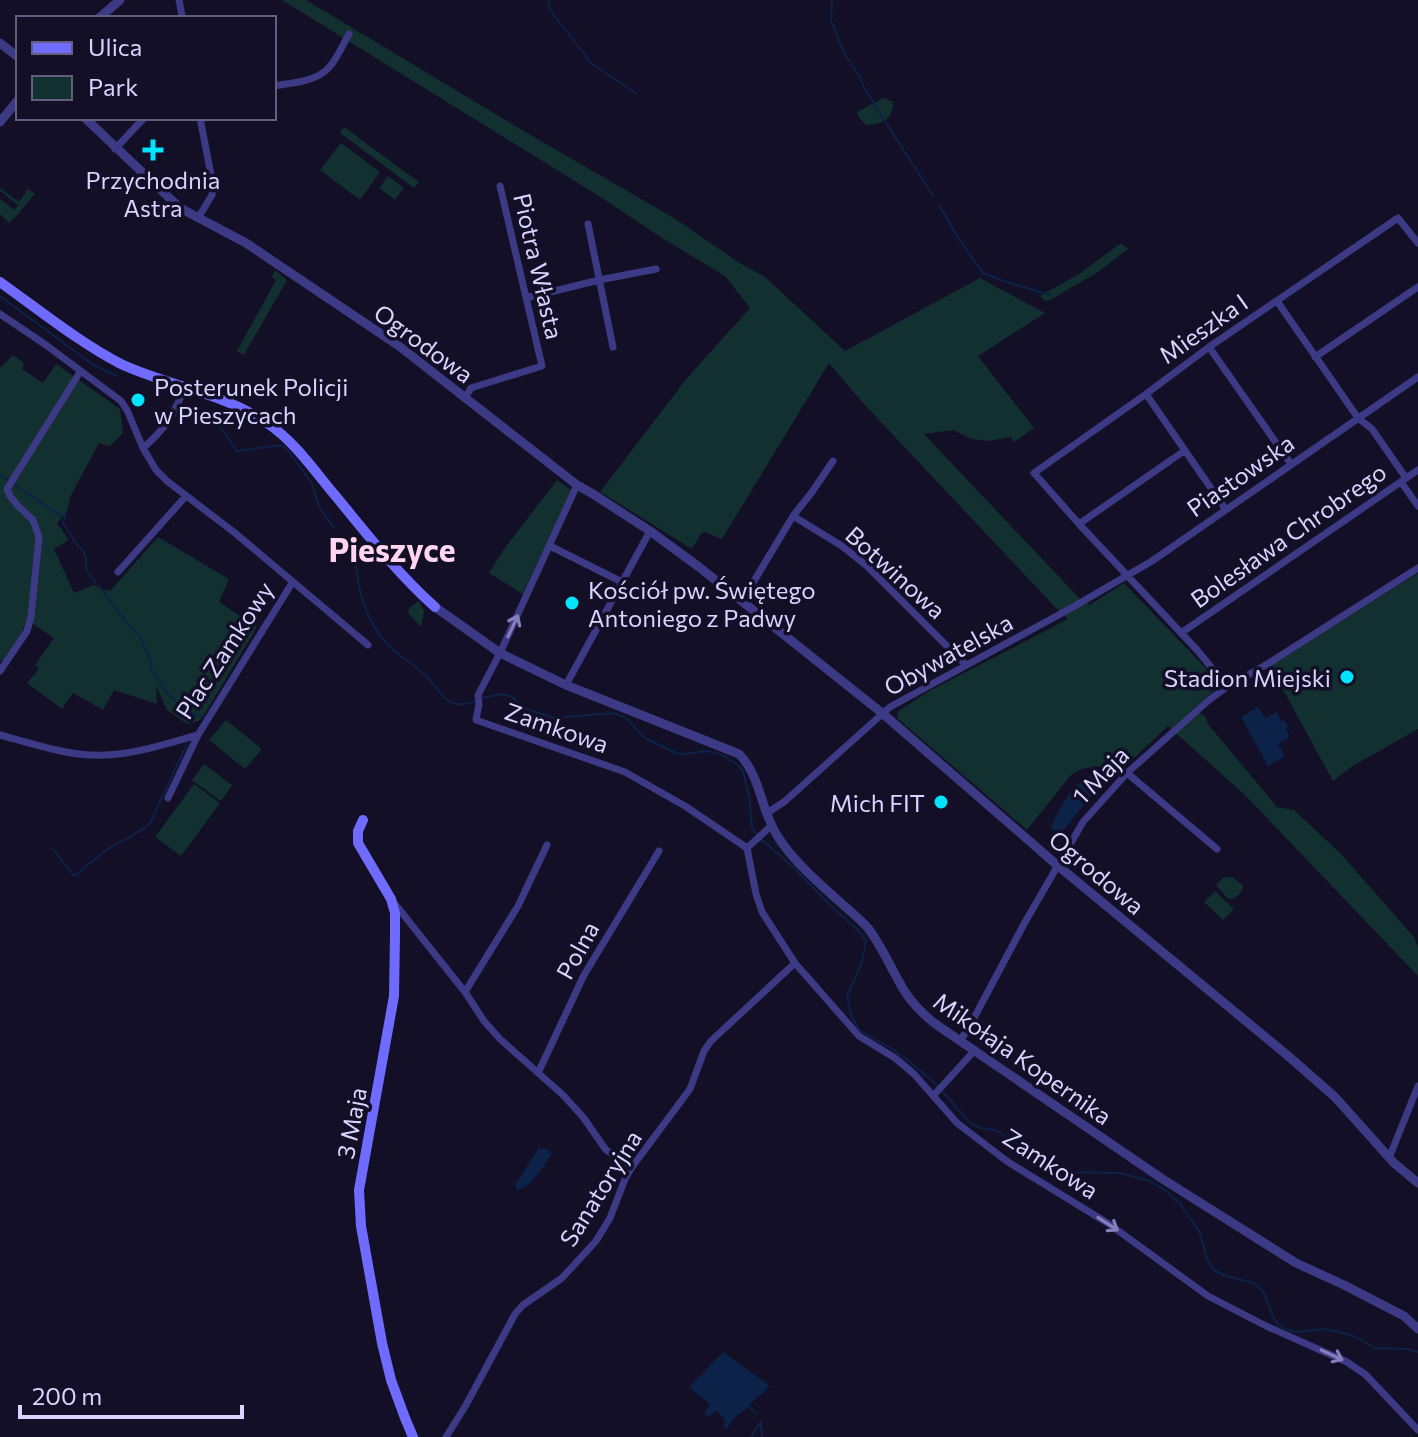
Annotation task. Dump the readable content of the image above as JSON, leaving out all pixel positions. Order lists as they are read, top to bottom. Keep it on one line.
{"streets":{"main road":["3 Maja"],"street":["Piotra Własta","Mieszka I","Ogrodowa","Piastowska","Bolesława Chrobrego","Botwinowa","Plac Zamkowy","Obywatelska","Zamkowa","1 Maja","Polna","Mikołaja Kopernika","Sanatoryjna"]},"crossings":[["Piotra Własta","Ogrodowa"],["Ogrodowa","Obywatelska"],["Ogrodowa","1 Maja"],["Piastowska","Obywatelska"],["Botwinowa","Obywatelska"],["Obywatelska","Mikołaja Kopernika"],["Zamkowa","Mikołaja Kopernika"],["Zamkowa","Sanatoryjna"],["1 Maja","Mikołaja Kopernika"]],"one_way":["Zamkowa"],"districts":["Pieszyce"],"places":{"health":["Przychodnia Astra"],"other":["Posterunek Policji w Pieszycach","Kościół pw. Świętego Antoniego z Padwy","Stadion Miejski","Mich FIT"]},"legend":["Ulica","Park"],"scale_bar":"200 m"}
